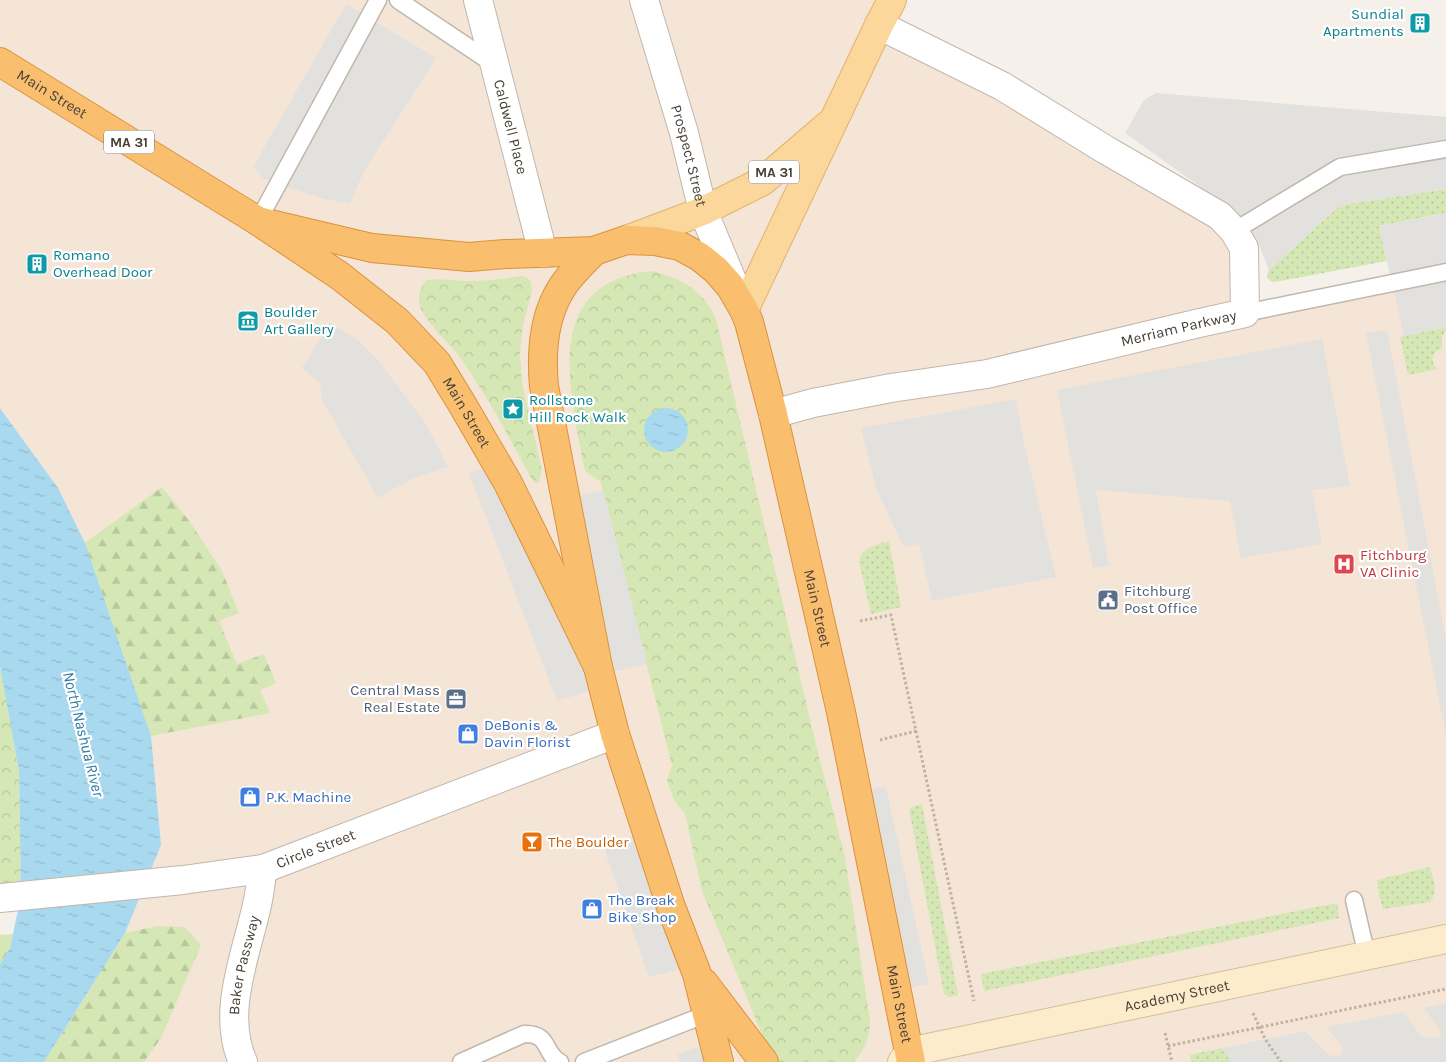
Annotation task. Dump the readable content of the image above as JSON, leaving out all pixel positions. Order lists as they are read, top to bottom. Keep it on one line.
{"streets":{"highway":["Main Street","MA 31"],"main road":["Academy Street"],"street":["Caldwell Place","Prospect Street","Merriam Parkway","Circle Street","Baker Passway"]},"crossings":[["Main Street","Caldwell Place"],["Main Street","MA 31"],["Main Street","Prospect Street"],["Main Street","Merriam Parkway"],["Main Street","Circle Street"],["Main Street","Academy Street"],["MA 31","Prospect Street"],["MA 31","Merriam Parkway"],["Circle Street","Baker Passway"]],"water":["North Nashua River"],"places":{"building":["Sundial Apartments","Romano Overhead Door"],"museum":["Boulder Art Gallery"],"place":["Rollstone Hill Rock Walk"],"hospital":["Fitchburg VA Clinic"],"public building":["Fitchburg Post Office"],"office":["Central Mass Real Estate"],"shop":["DeBonis & Davin Florist","P.K. Machine","The Break Bike Shop"],"bar":["The Boulder"]}}
